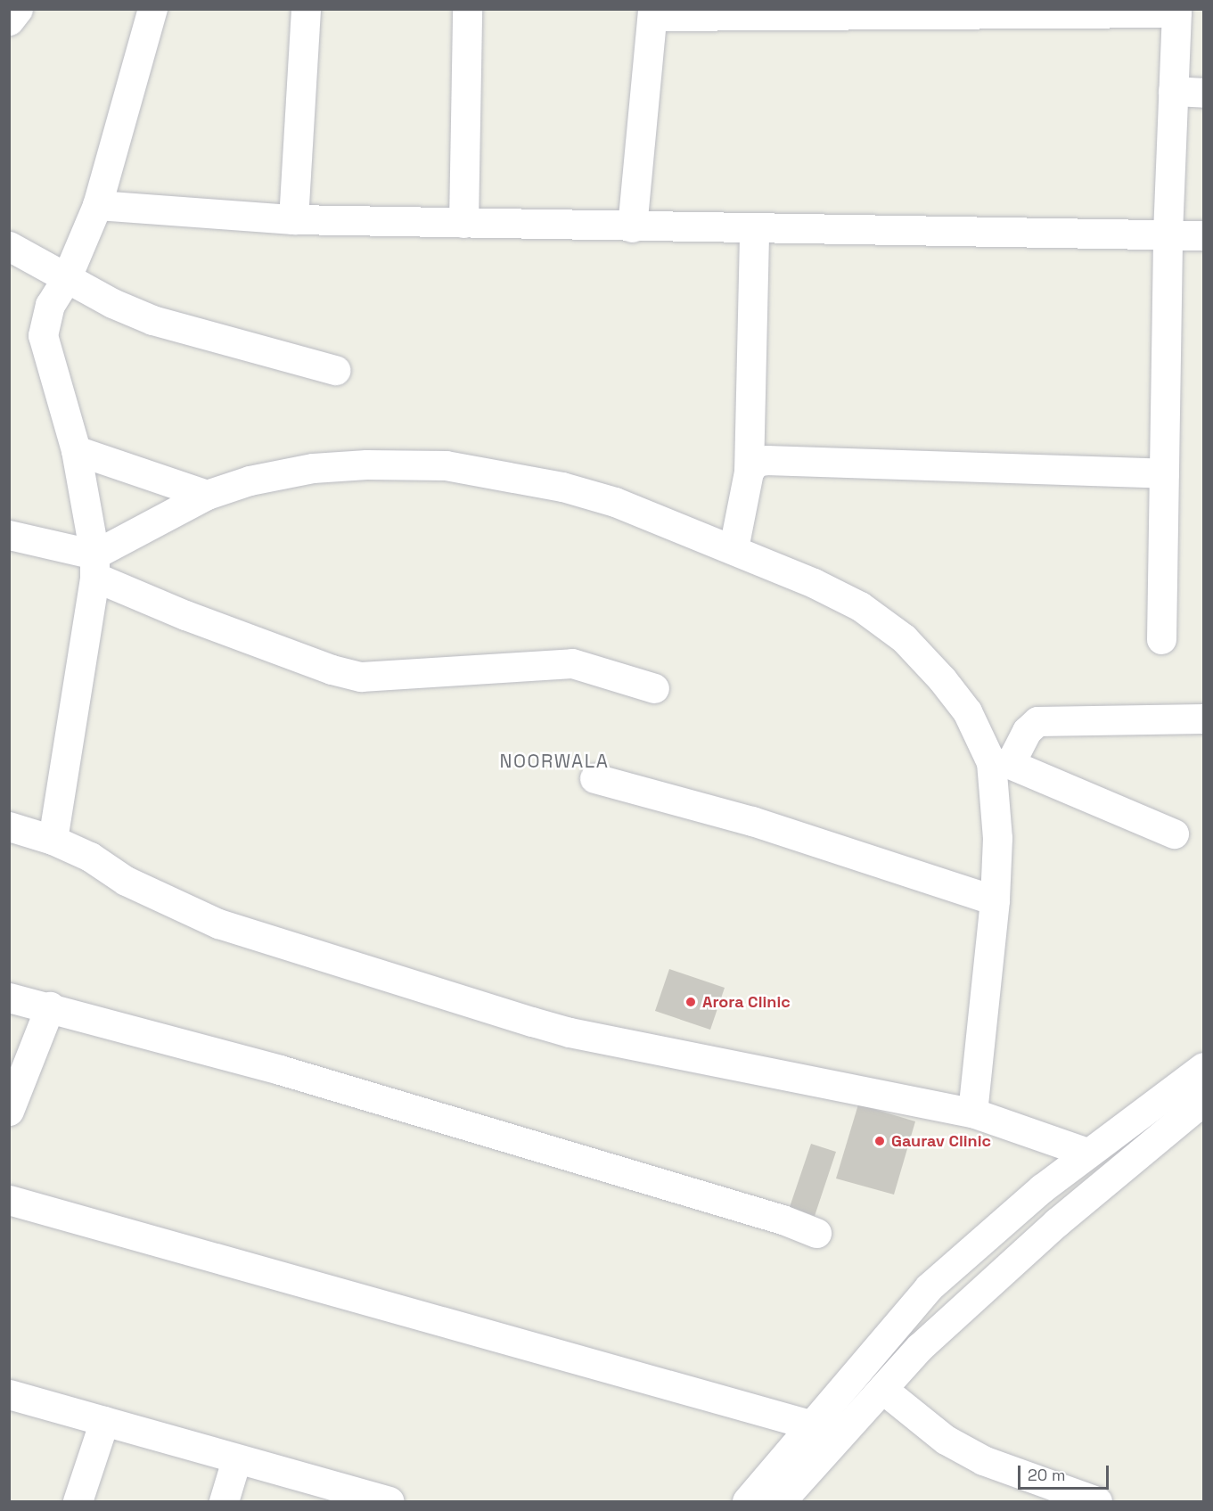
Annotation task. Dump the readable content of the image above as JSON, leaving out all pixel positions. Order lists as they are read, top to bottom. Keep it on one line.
{"districts":["NOORWALA"],"places":["Arora Clinic","Gaurav Clinic"],"scale_bar":"20 m"}
